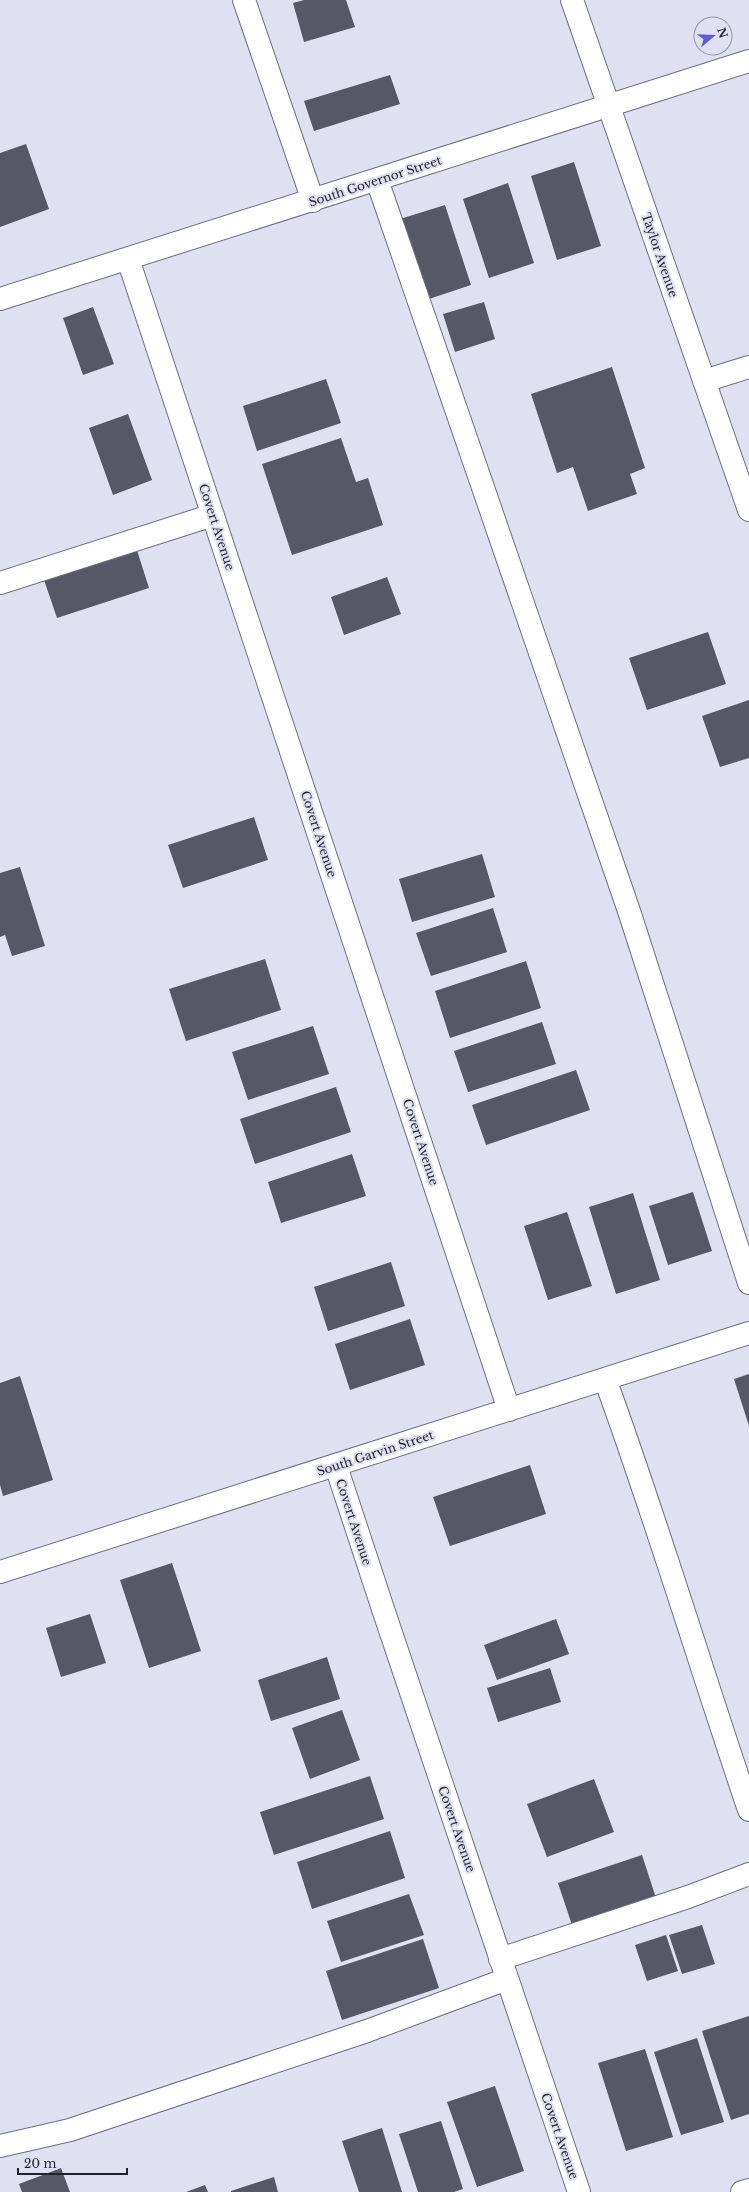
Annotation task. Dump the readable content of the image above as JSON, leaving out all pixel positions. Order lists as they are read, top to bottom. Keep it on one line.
{"streets":{"street":["South Governor Street","Taylor Avenue","Covert Avenue","South Garvin Street"]},"crossings":[["South Governor Street","Taylor Avenue"],["South Governor Street","Covert Avenue"],["Covert Avenue","South Garvin Street"]],"scale_bar":"20 m","north":"right"}
